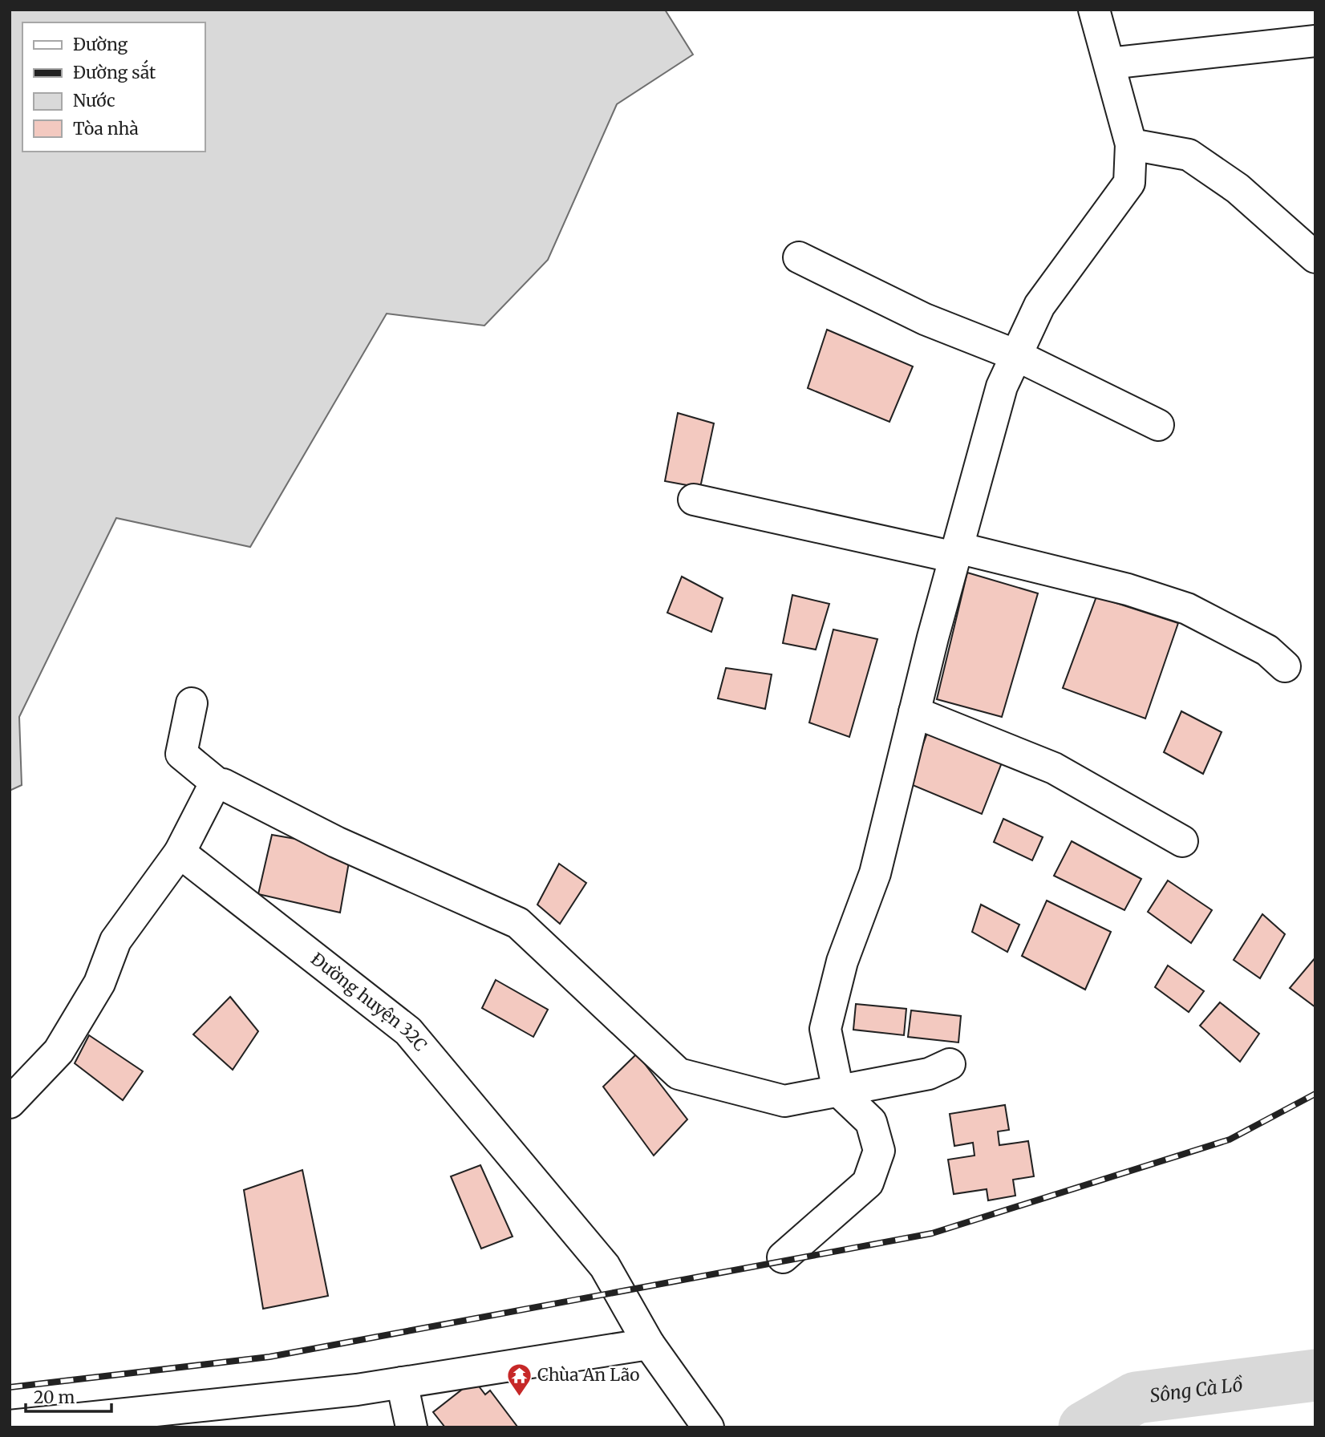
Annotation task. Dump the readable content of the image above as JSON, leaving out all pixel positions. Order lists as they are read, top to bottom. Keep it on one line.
{"streets":{"street":["Đường huyện 32C"]},"water":["Sông Cà Lồ"],"places":{"temple":["Chùa An Lão"]},"legend":["Đường","Đường sắt","Nước","Tòa nhà"],"scale_bar":"20 m"}
